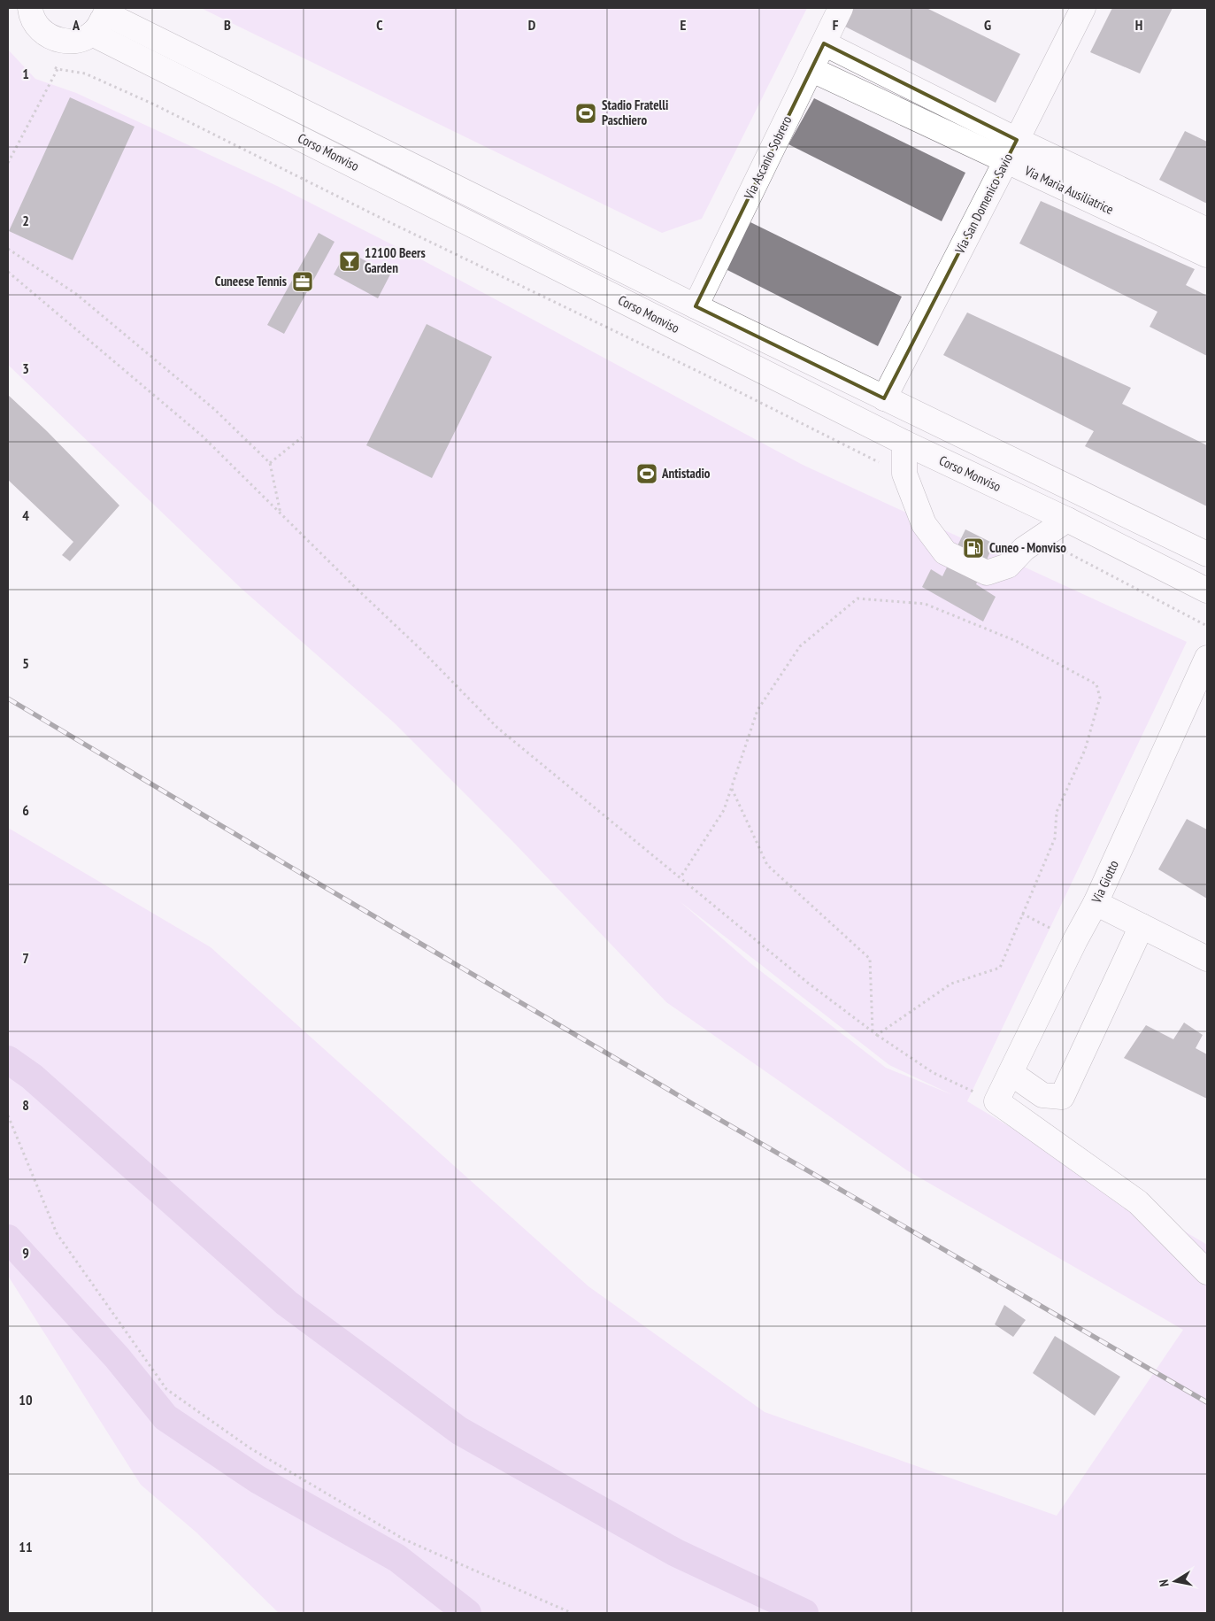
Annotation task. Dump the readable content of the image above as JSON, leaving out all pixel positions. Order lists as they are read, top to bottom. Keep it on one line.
{"streets":{"main road":["Corso Monviso","Via Ascanio Sobrero","Via Maria Ausiliatrice","Via San Domenico Savio","Via Giotto"]},"crossings":[["Corso Monviso","Via Ascanio Sobrero"],["Corso Monviso","Via San Domenico Savio"],["Via Ascanio Sobrero","Via Maria Ausiliatrice"],["Via Maria Ausiliatrice","Via San Domenico Savio"]],"places":{"sports":["Stadio Fratelli Paschiero","Antistadio"],"bar":["12100 Beers Garden"],"office":["Cuneese Tennis"],"fuel station":["Cuneo - Monviso"]},"north":"left","grid":{"columns":["A","B","C","D","E","F","G","H"],"rows":["1","2","3","4","5","6","7","8","9","10","11"]}}
